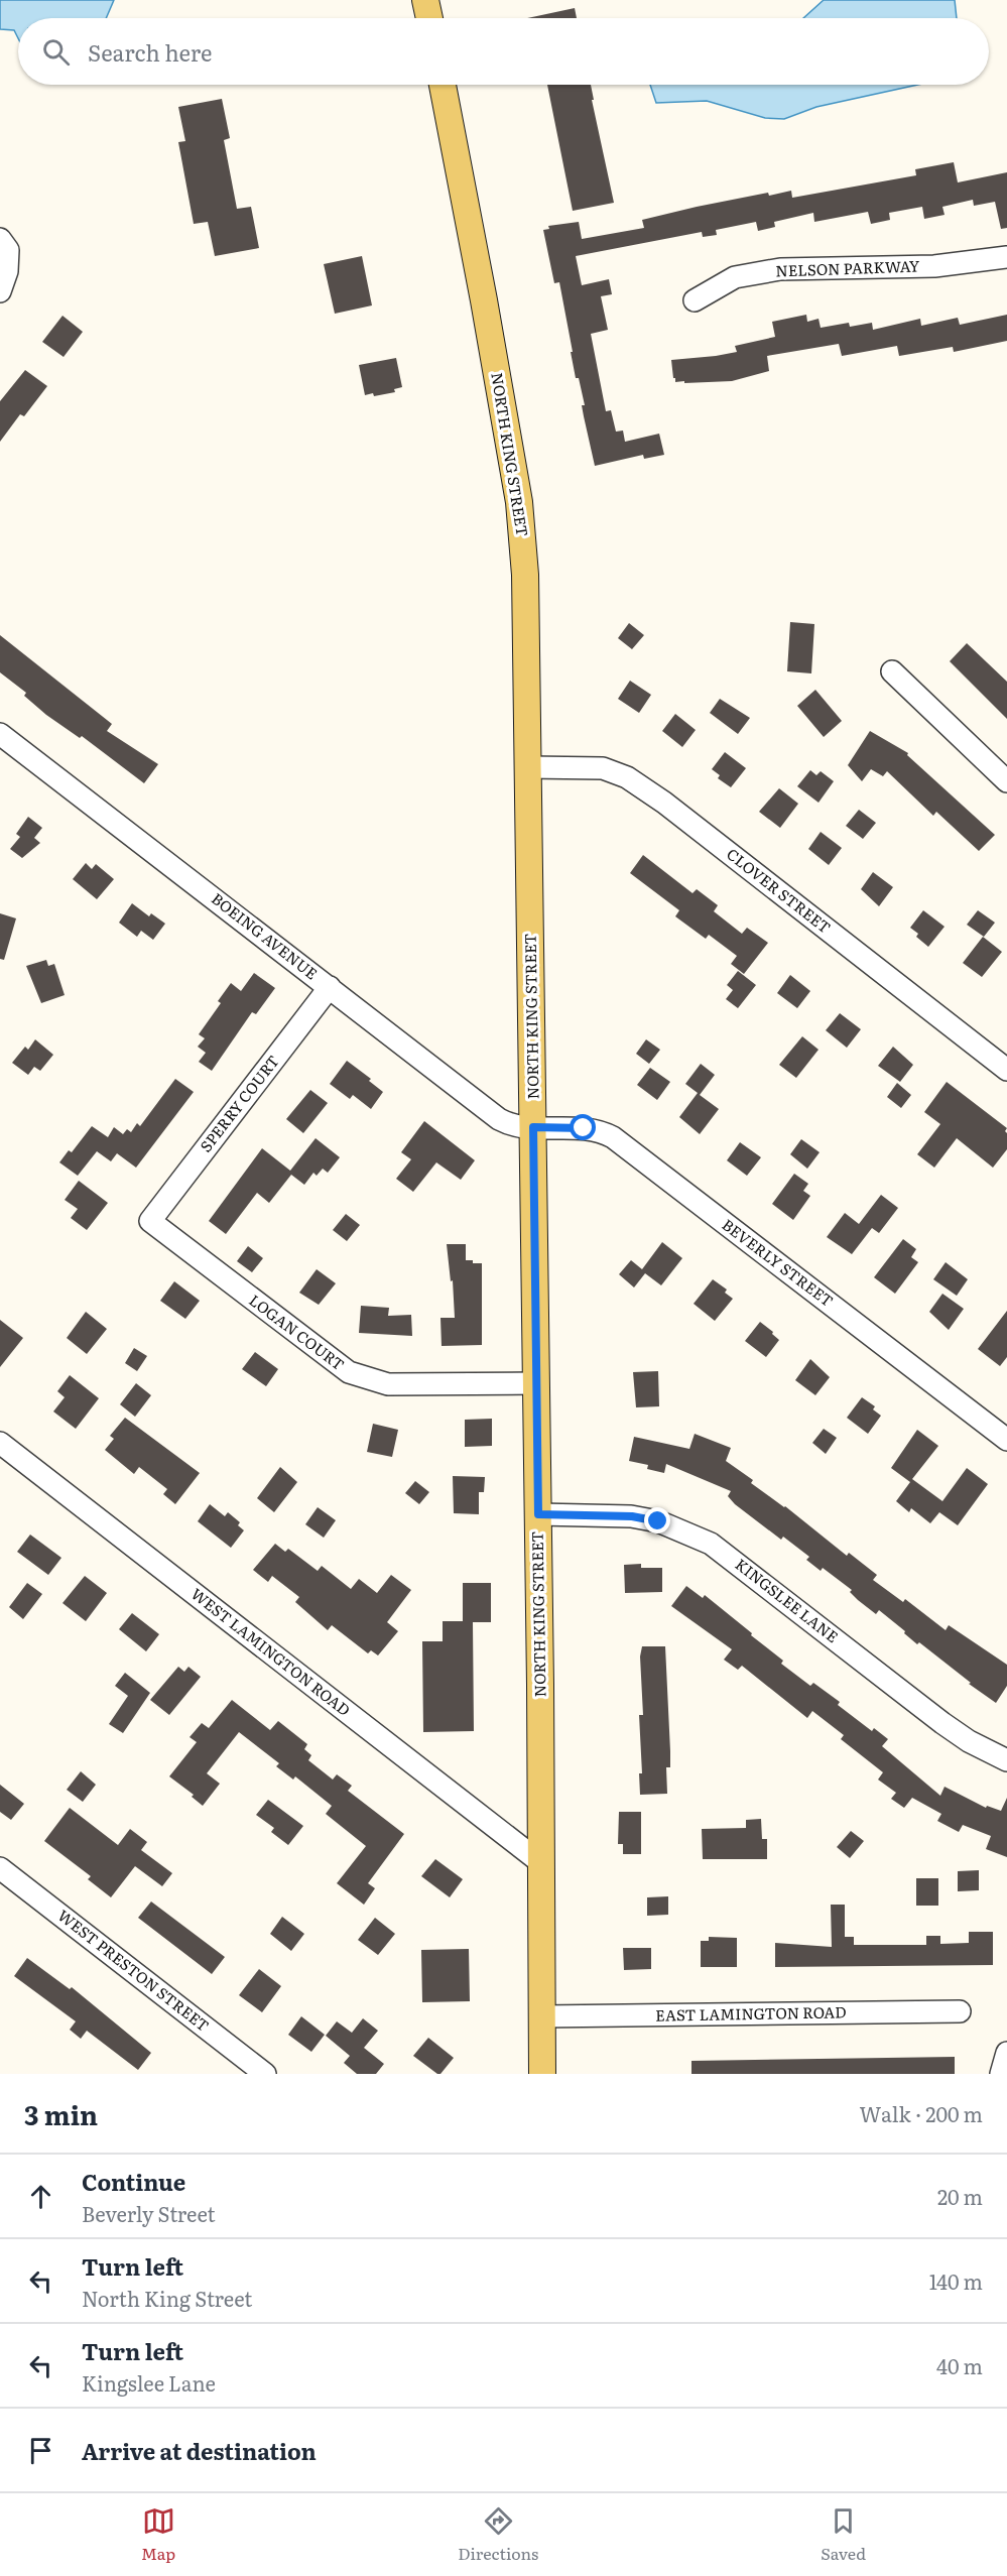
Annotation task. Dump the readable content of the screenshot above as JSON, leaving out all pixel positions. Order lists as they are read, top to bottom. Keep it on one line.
{"streets":{"main road":["NORTH KING STREET"],"street":["NELSON PARKWAY","CLOVER STREET","BOEING AVENUE","SPERRY COURT","BEVERLY STREET","LOGAN COURT","KINGSLEE LANE","WEST LAMINGTON ROAD","WEST PRESTON STREET","EAST LAMINGTON ROAD"]},"crossings":[["NORTH KING STREET","CLOVER STREET"],["NORTH KING STREET","BOEING AVENUE"],["NORTH KING STREET","BEVERLY STREET"],["NORTH KING STREET","LOGAN COURT"],["NORTH KING STREET","KINGSLEE LANE"],["NORTH KING STREET","WEST LAMINGTON ROAD"],["NORTH KING STREET","EAST LAMINGTON ROAD"],["BOEING AVENUE","SPERRY COURT"],["BOEING AVENUE","BEVERLY STREET"],["SPERRY COURT","LOGAN COURT"]],"page":{"search":"Search here","heading":["3 min","Walk · 200 m"],"list":[["Continue","Beverly Street","20 m"],["Turn left","North King Street","140 m"],["Turn left","Kingslee Lane","40 m"],"Arrive at destination"],"nav":["Map","Directions","Saved"]}}
